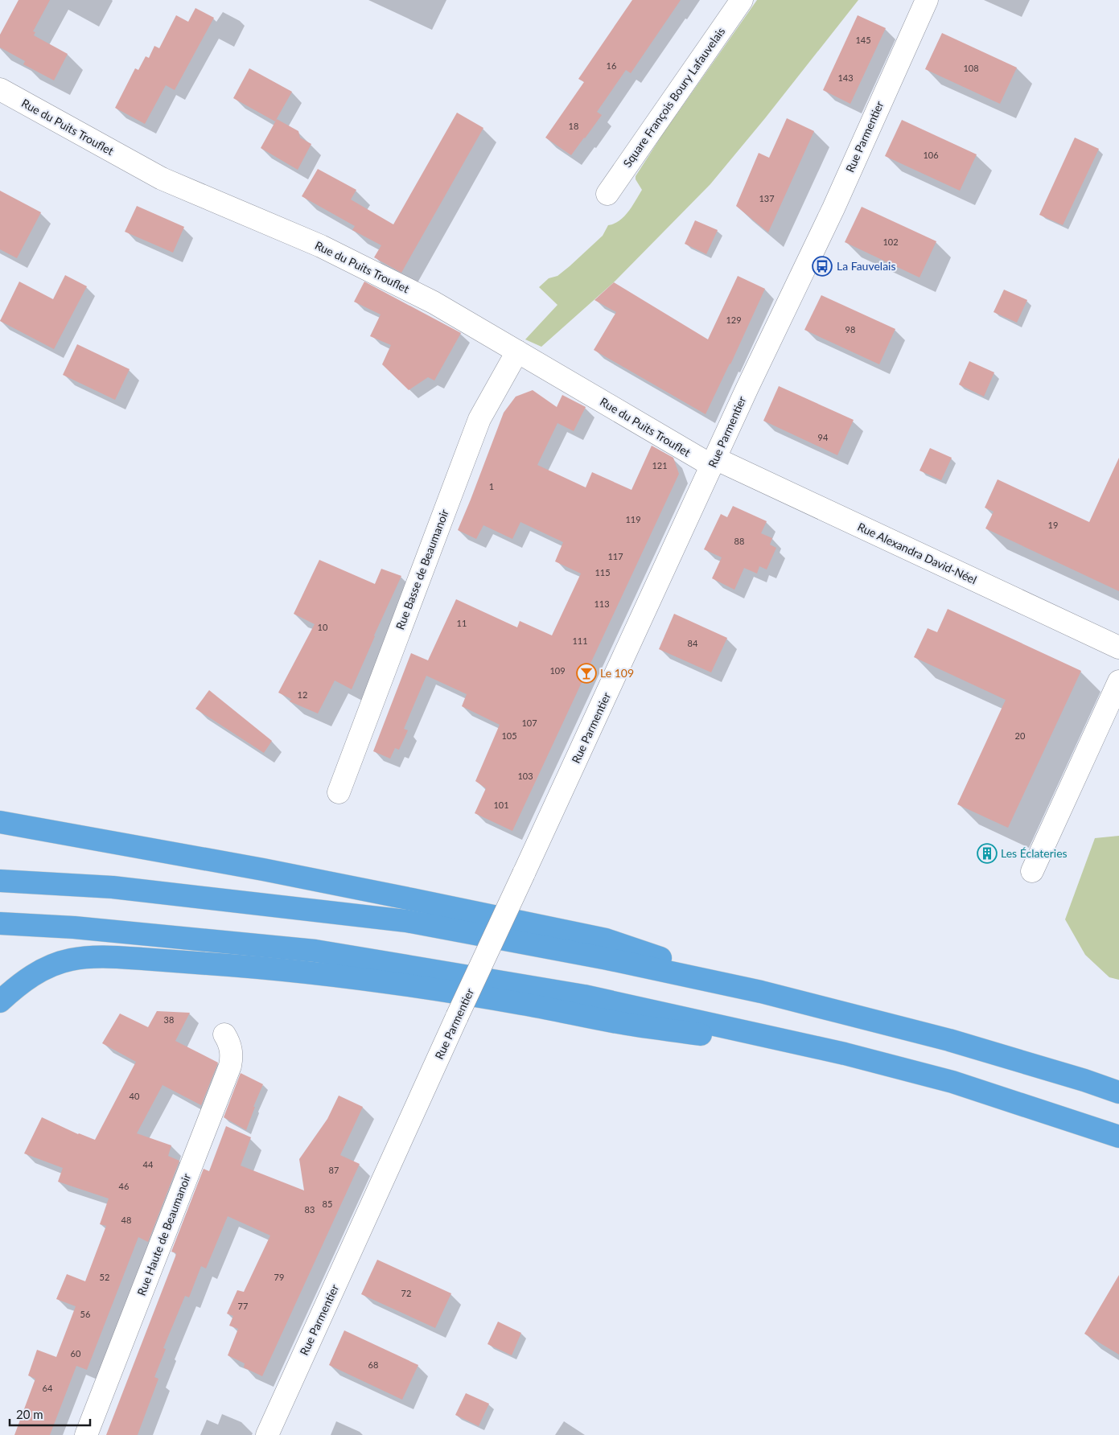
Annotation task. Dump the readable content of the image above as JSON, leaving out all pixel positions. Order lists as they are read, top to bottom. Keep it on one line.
{"streets":{"street":["Square François Boury Lafauvelais","Rue du Puits Trouflet","Rue Parmentier","Rue Alexandra David-Néel","Rue Basse de Beaumanoir","Rue Haute de Beaumanoir"]},"crossings":[["Rue du Puits Trouflet","Rue Parmentier"],["Rue du Puits Trouflet","Rue Alexandra David-Néel"],["Rue du Puits Trouflet","Rue Basse de Beaumanoir"],["Rue Parmentier","Rue Alexandra David-Néel"]],"places":{"bus stop":["La Fauvelais"],"bar":["Le 109"],"building":["Les Éclateries"]},"house_numbers":["145","16","108","143","18","106","137","102","129","98","94","121","1","119","19","88","117","115","113","11","10","111","84","109","12","107","105","20","103","101","38","40","44","87","46","85","83","48","52","79","72","77","56","60","68","64"],"scale_bar":"20 m"}
